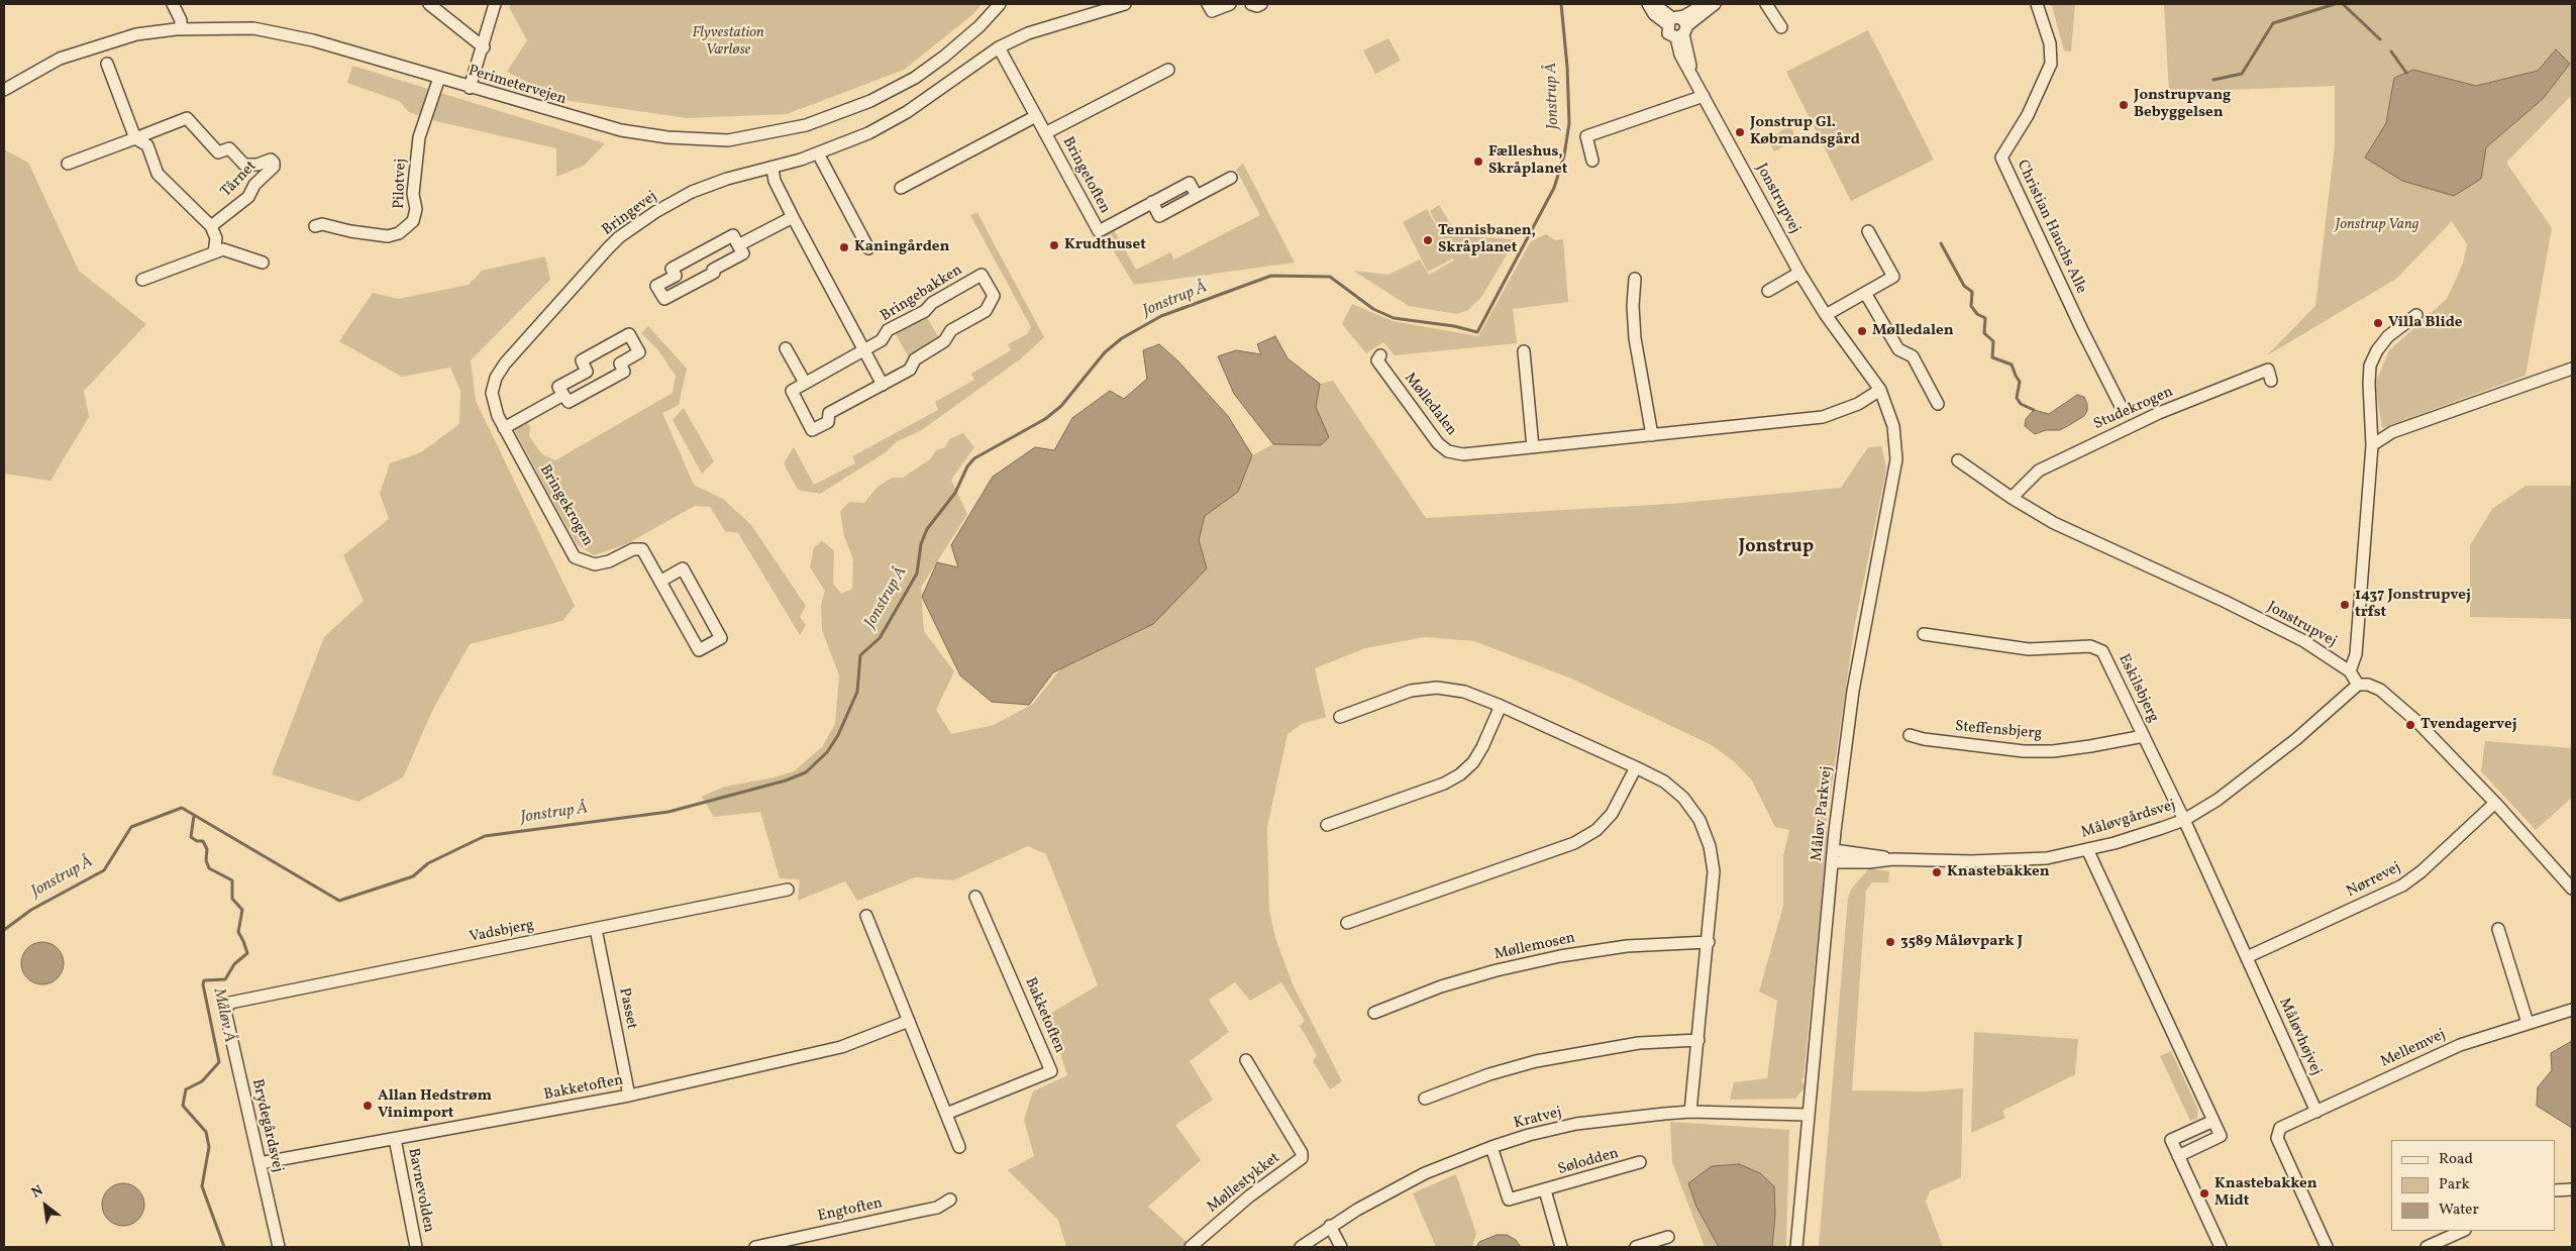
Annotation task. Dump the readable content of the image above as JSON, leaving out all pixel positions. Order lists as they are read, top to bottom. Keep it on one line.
{"streets":{"street":["Perimetervejen","Bringetoften","Tårnet","Pilotvej","Jonstrupvej","Bringevej","Christian Hauchs Alle","Bringebakken","Mølledalen","Studekrogen","Bringekrogen","Eskilsbjerg","Steffensbjerg","Måløv Parkvej","Måløvgårdsvej","Nørrevej","Vadsbjerg","Møllemosen","Passet","Bakketoften","Måløvhøjvej","Mellemvej","Kratvej","Brydegårdsvej","Sølodden","Møllestykket","Bavnevolden","Engtoften"]},"crossings":[["Perimetervejen","Pilotvej"],["Bringetoften","Bringevej"],["Jonstrupvej","Mølledalen"],["Jonstrupvej","Studekrogen"],["Jonstrupvej","Måløv Parkvej"],["Jonstrupvej","Måløvgårdsvej"],["Bringevej","Bringekrogen"],["Mølledalen","Måløv Parkvej"],["Eskilsbjerg","Steffensbjerg"],["Eskilsbjerg","Måløvgårdsvej"],["Eskilsbjerg","Måløvhøjvej"],["Måløv Parkvej","Måløvgårdsvej"],["Måløv Parkvej","Kratvej"],["Måløvgårdsvej","Måløvhøjvej"],["Nørrevej","Måløvhøjvej"],["Vadsbjerg","Passet"],["Vadsbjerg","Brydegårdsvej"],["Passet","Bakketoften"],["Bakketoften","Brydegårdsvej"],["Bakketoften","Bavnevolden"],["Måløvhøjvej","Mellemvej"],["Kratvej","Sølodden"]],"districts":["Jonstrup"],"water":["Jonstrup Å","Måløv Å"],"parks":["Flyvestation Værløse","Jonstrup Vang"],"places":["Jonstrupvang Bebyggelsen","Jonstrup Gl. Købmandsgård","Fælleshus, Skråplanet","Tennisbanen, Skråplanet","Krudthuset","Kaningården","Villa Blide","Mølledalen","1437 Jonstrupvej trfst","Tvendagervej","Knastebakken","3589 Måløvpark J","Allan Hedstrøm Vinimport","Knastebakken Midt"],"legend":["Road","Park","Water"],"north":"top left"}
